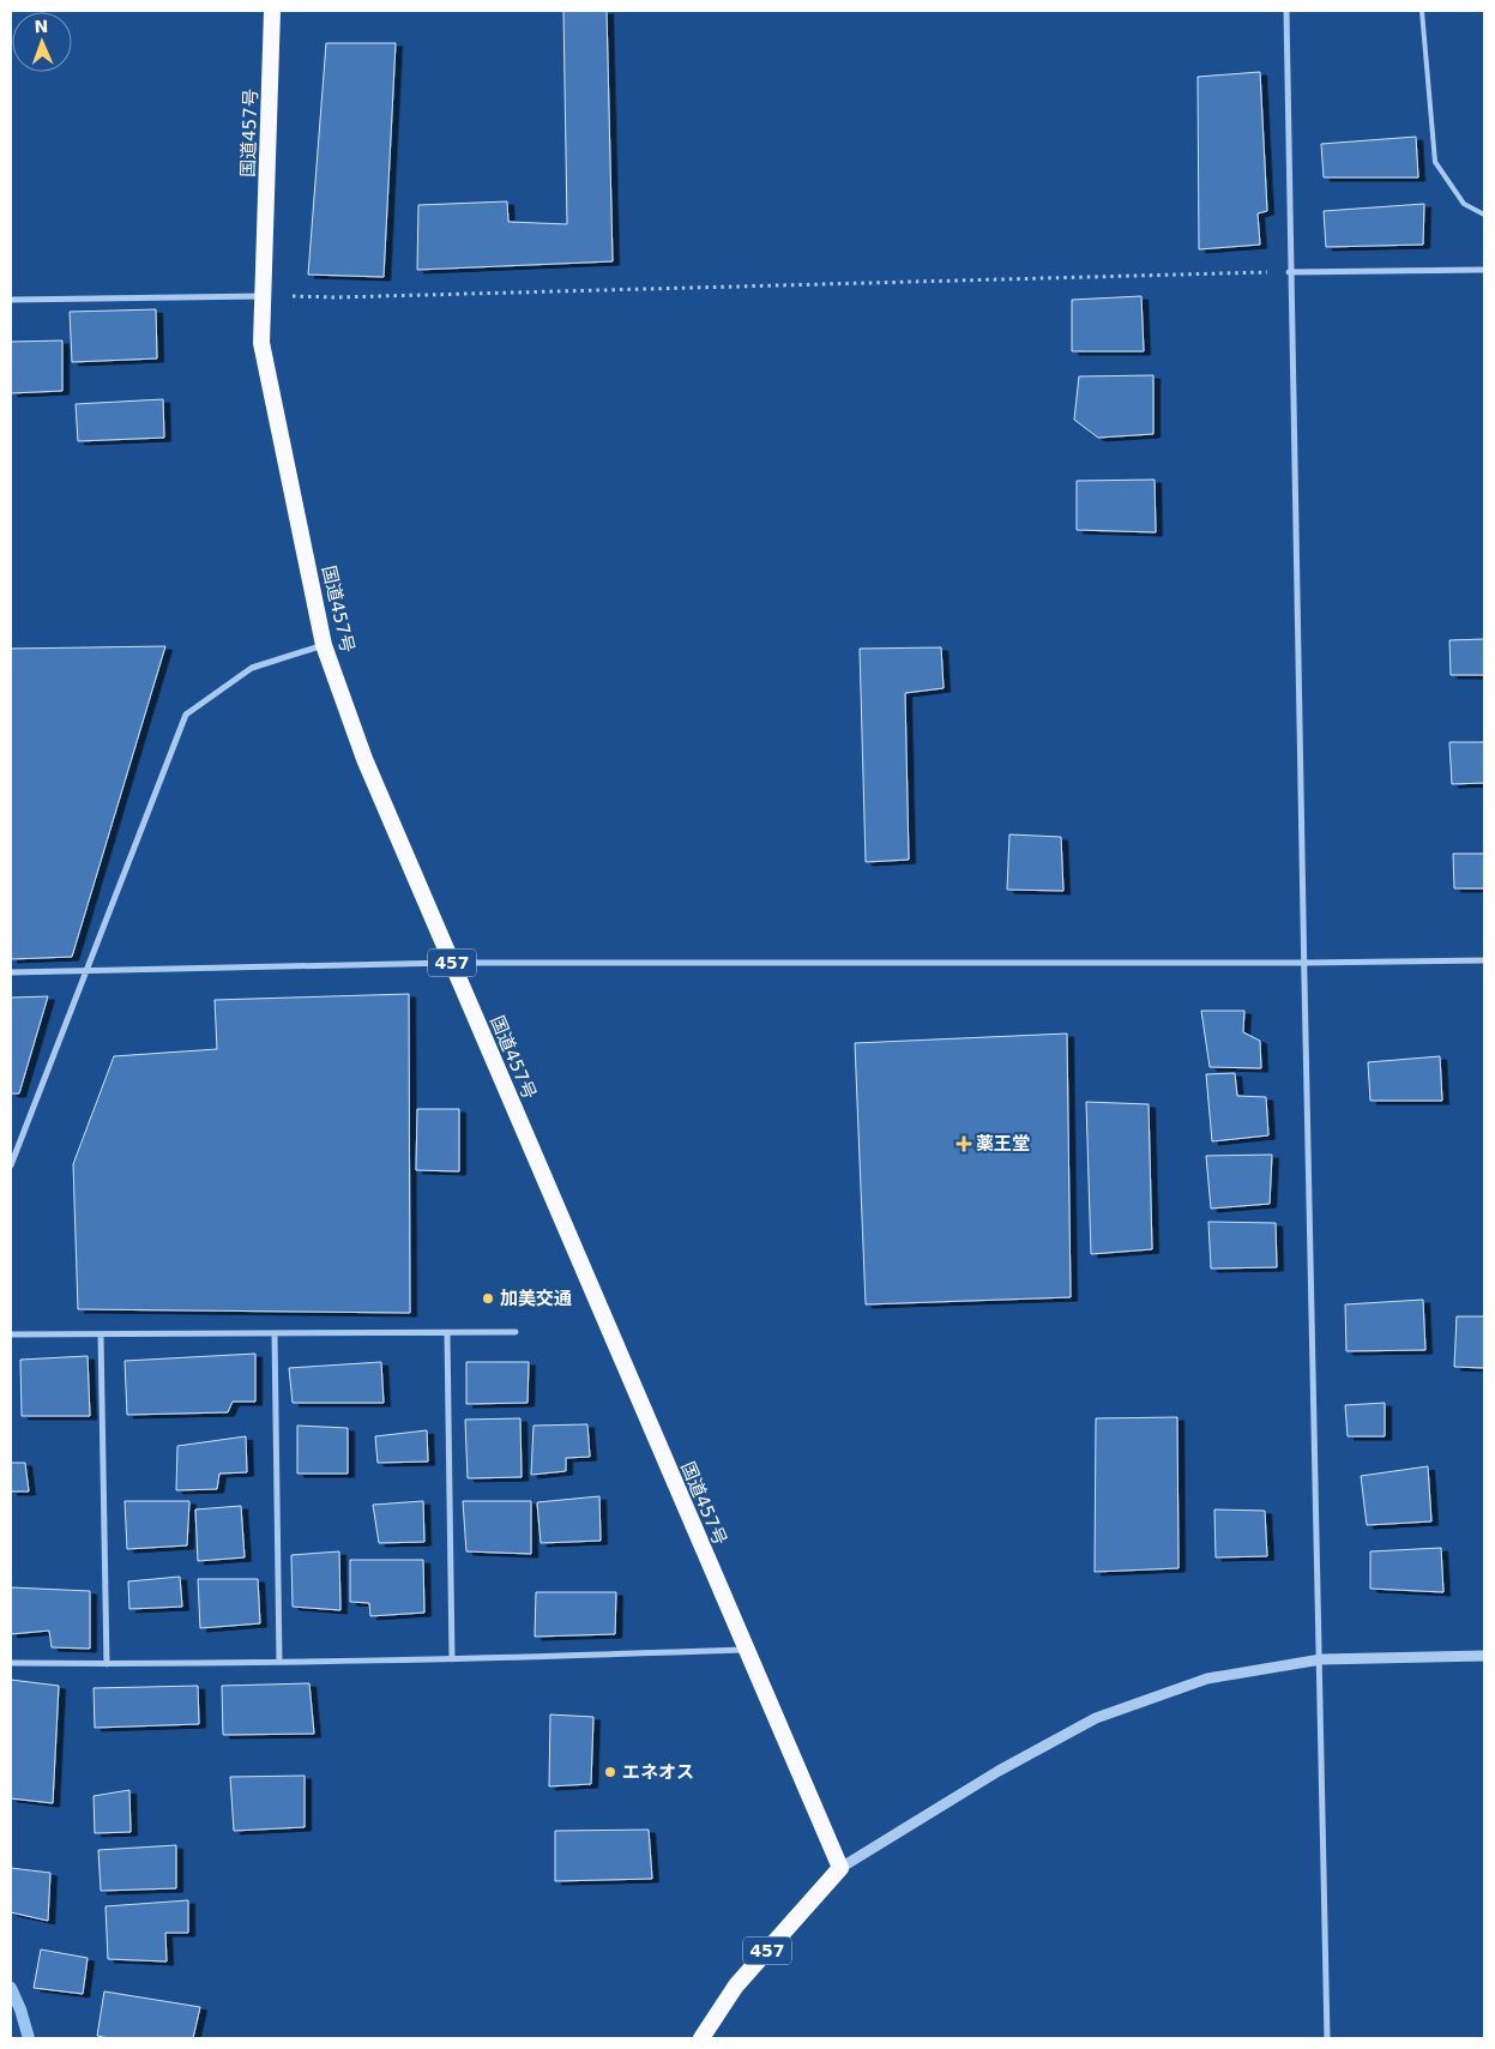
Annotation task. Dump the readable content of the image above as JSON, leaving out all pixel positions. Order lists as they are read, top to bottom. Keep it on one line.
{"streets":{"highway":["国道457号","457"]},"crossings":[["国道457号","457"]],"places":{"health":["薬王堂"],"other":["加美交通","エネオス"]},"north":"top"}
